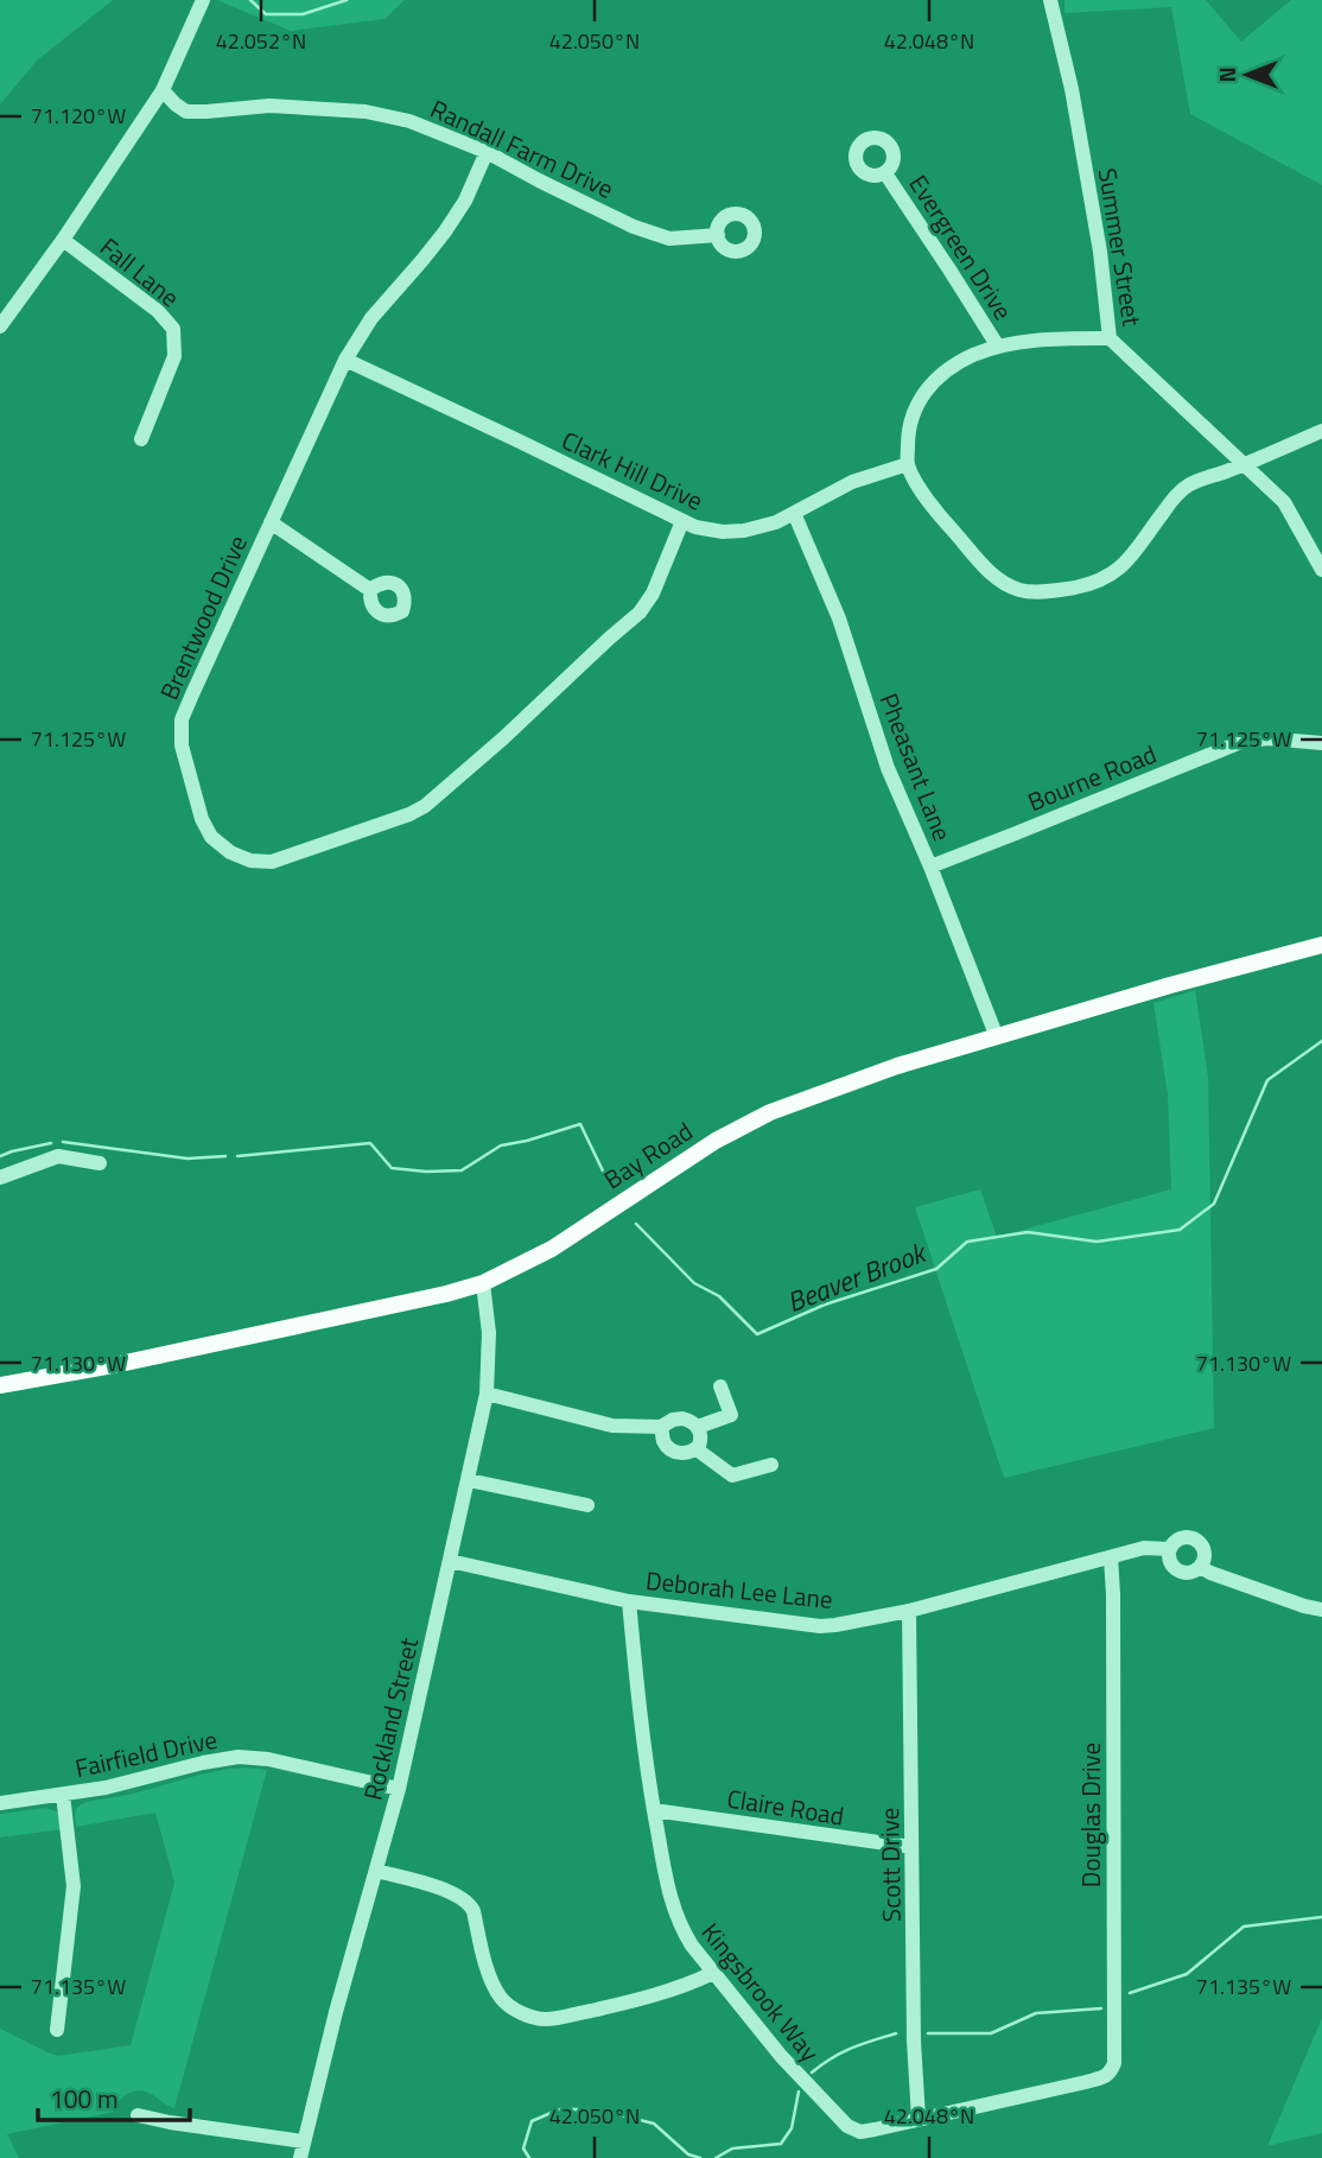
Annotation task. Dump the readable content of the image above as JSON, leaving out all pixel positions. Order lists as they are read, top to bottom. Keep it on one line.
{"streets":{"main road":["Bay Road"],"street":["Randall Farm Drive","Evergreen Drive","Summer Street","Fall Lane","Clark Hill Drive","Brentwood Drive","Pheasant Lane","Bourne Road","Deborah Lee Lane","Rockland Street","Fairfield Drive","Claire Road","Douglas Drive","Scott Drive","Kingsbrook Way"]},"crossings":[["Randall Farm Drive","Brentwood Drive"],["Clark Hill Drive","Brentwood Drive"],["Clark Hill Drive","Pheasant Lane"],["Pheasant Lane","Bourne Road"],["Pheasant Lane","Bay Road"],["Bay Road","Rockland Street"],["Deborah Lee Lane","Rockland Street"],["Deborah Lee Lane","Douglas Drive"],["Deborah Lee Lane","Scott Drive"],["Deborah Lee Lane","Kingsbrook Way"],["Rockland Street","Fairfield Drive"],["Claire Road","Scott Drive"],["Claire Road","Kingsbrook Way"],["Douglas Drive","Kingsbrook Way"],["Scott Drive","Kingsbrook Way"]],"water":["Beaver Brook"],"scale_bar":"100 m","north":"left","coordinates":["42.052°N","42.050°N","42.048°N","71.120°W","71.125°W","71.130°W","71.135°W"]}
